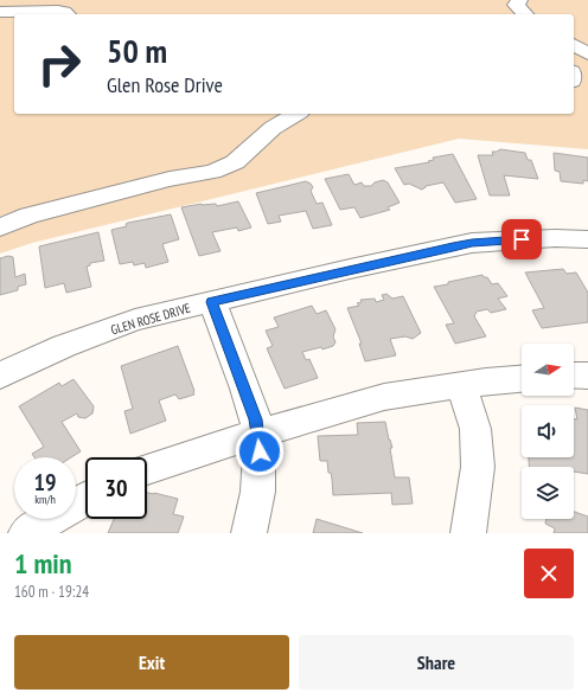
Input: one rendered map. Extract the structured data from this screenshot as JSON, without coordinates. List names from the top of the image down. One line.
{"streets":{"street":["GLEN ROSE DRIVE"]},"north":"right","page":{"turn":["50 m","Glen Rose Drive"],"speed":"19 km/h","limit":"30","heading":["1 min","160 m · 19:24"],"buttons":["Exit","Share"]}}
